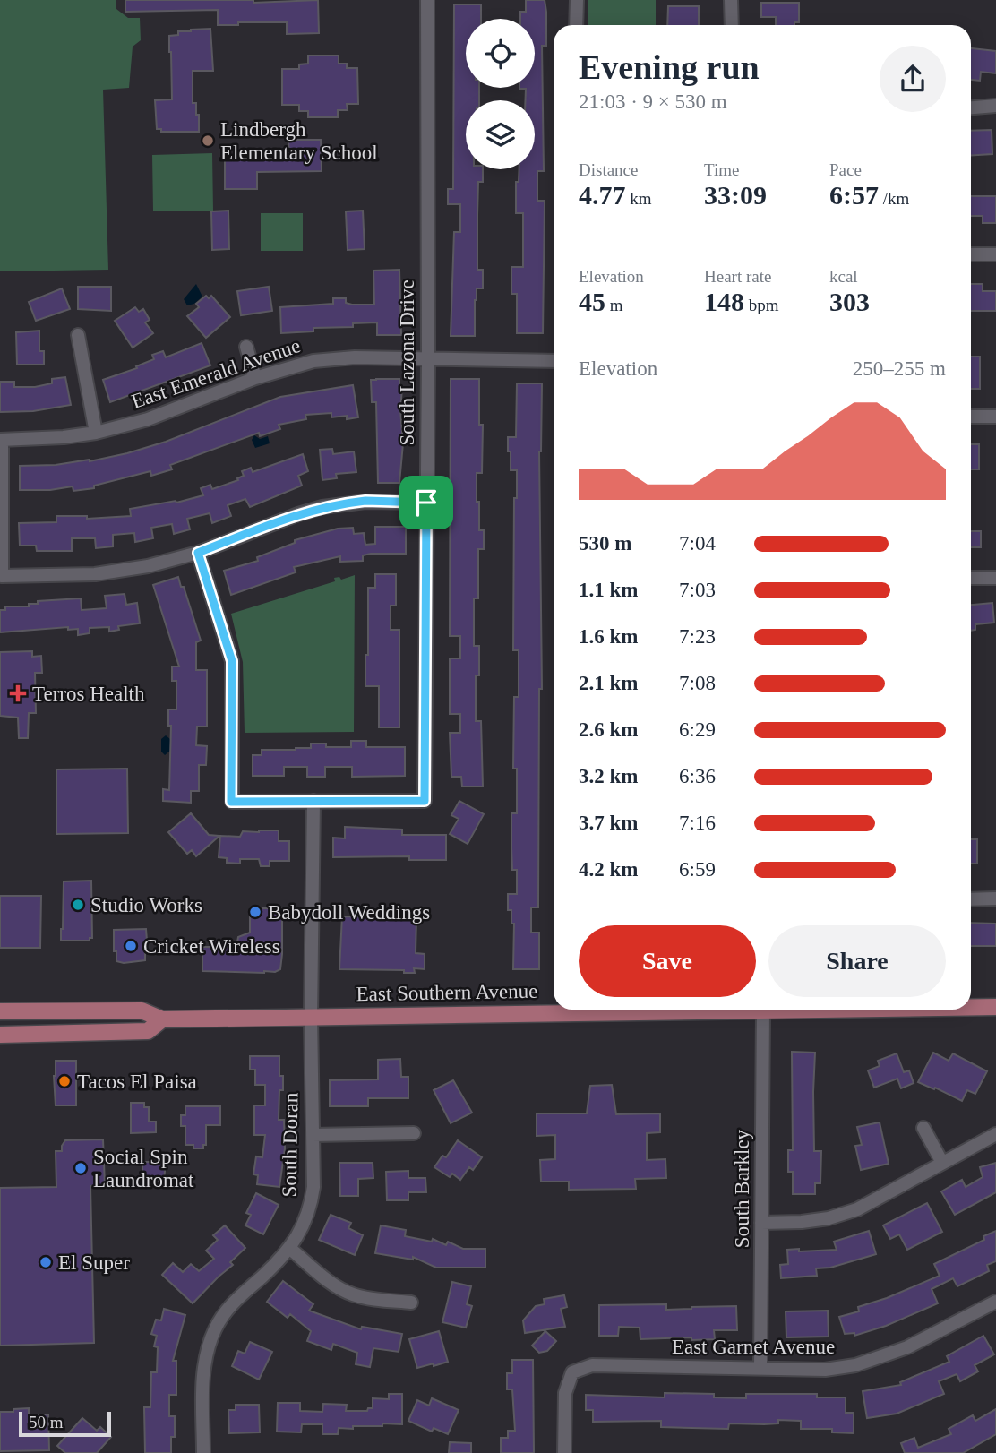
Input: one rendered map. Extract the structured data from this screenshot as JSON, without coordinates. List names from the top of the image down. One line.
{"streets":{"main road":["East Southern Avenue"],"street":["South Lazona Drive","East Emerald Avenue","South Doran","South Barkley","East Garnet Avenue"]},"crossings":[["South Lazona Drive","East Emerald Avenue"],["South Lazona Drive","South Doran"],["East Southern Avenue","South Doran"],["South Barkley","East Garnet Avenue"]],"places":{"other":["Lindbergh Elementary School","Studio Works","Babydoll Weddings","Cricket Wireless","Tacos El Paisa","Social Spin Laundromat","El Super"],"health":["Terros Health"]},"scale_bar":"50 m","page":{"heading":["Evening run","21:03 · 9 × 530 m"],"stats":[["Distance","4.77 km"],["Time","33:09"],["Pace","6:57 /km"],["Elevation","45 m"],["Heart rate","148 bpm"],["kcal","303"]],"chart":["Elevation","250–255 m"],"list":[{"name":"530 m","note":"7:04"},{"name":"1.1 km","note":"7:03"},{"name":"1.6 km","note":"7:23"},{"name":"2.1 km","note":"7:08"},{"name":"2.6 km","note":"6:29"},{"name":"3.2 km","note":"6:36"},{"name":"3.7 km","note":"7:16"},{"name":"4.2 km","note":"6:59"}],"buttons":["Save","Share"],"scale":"50 m"}}
